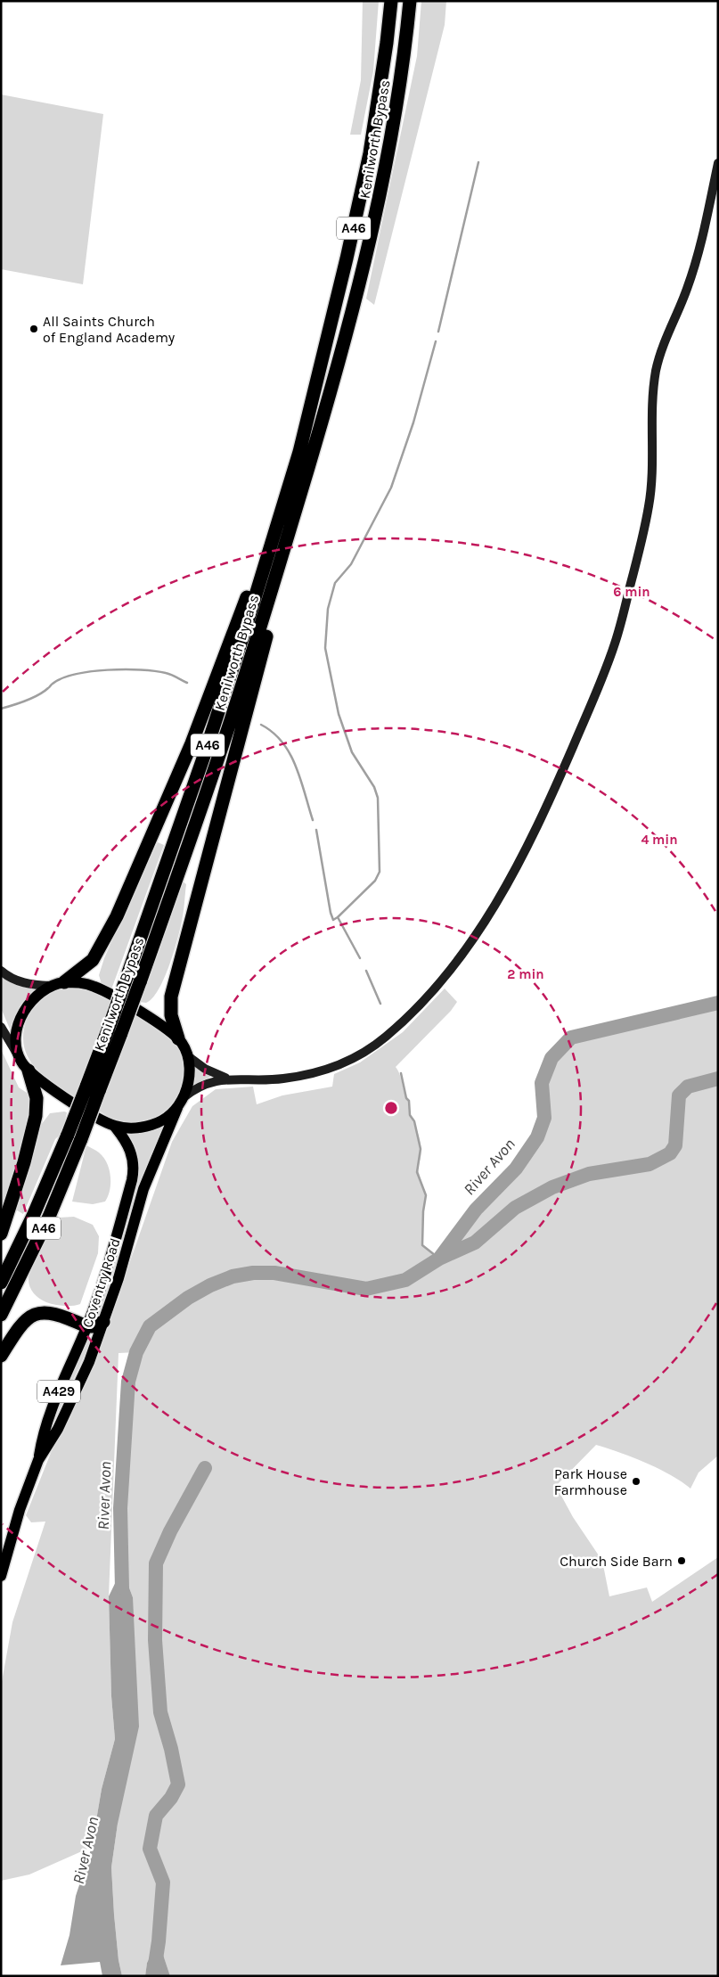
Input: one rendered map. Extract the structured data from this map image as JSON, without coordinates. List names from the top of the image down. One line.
{"streets":{"highway":["Kenilworth Bypass","A46"],"main road":["Coventry Road","A429"]},"water":["River Avon"],"places":["All Saints Church of England Academy","Park House Farmhouse","Church Side Barn"],"rings":["6 min","4 min","2 min"]}
